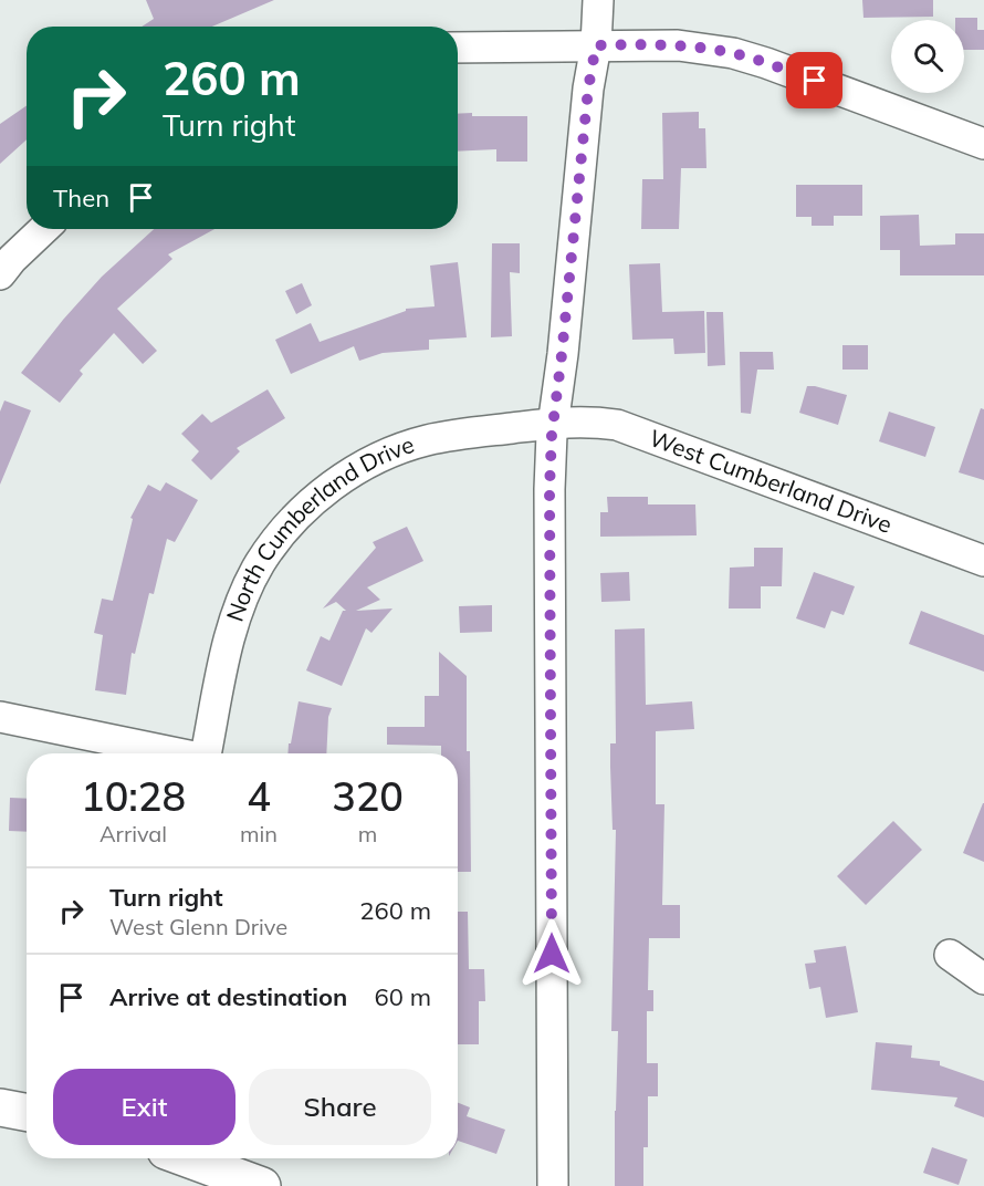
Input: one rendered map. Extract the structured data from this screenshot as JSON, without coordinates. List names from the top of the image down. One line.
{"streets":{"street":["West Cumberland Drive","North Cumberland Drive"]},"crossings":[["West Cumberland Drive","North Cumberland Drive"]],"page":{"turn":["260 m","Turn right"],"then":"Then","eta":["10:28","Arrival","4","min","320","m"],"list":[{"name":"Turn right","note":"West Glenn Drive","value":"260 m"},{"name":"Arrive at destination","value":"60 m"}],"buttons":["Exit","Share"]}}
